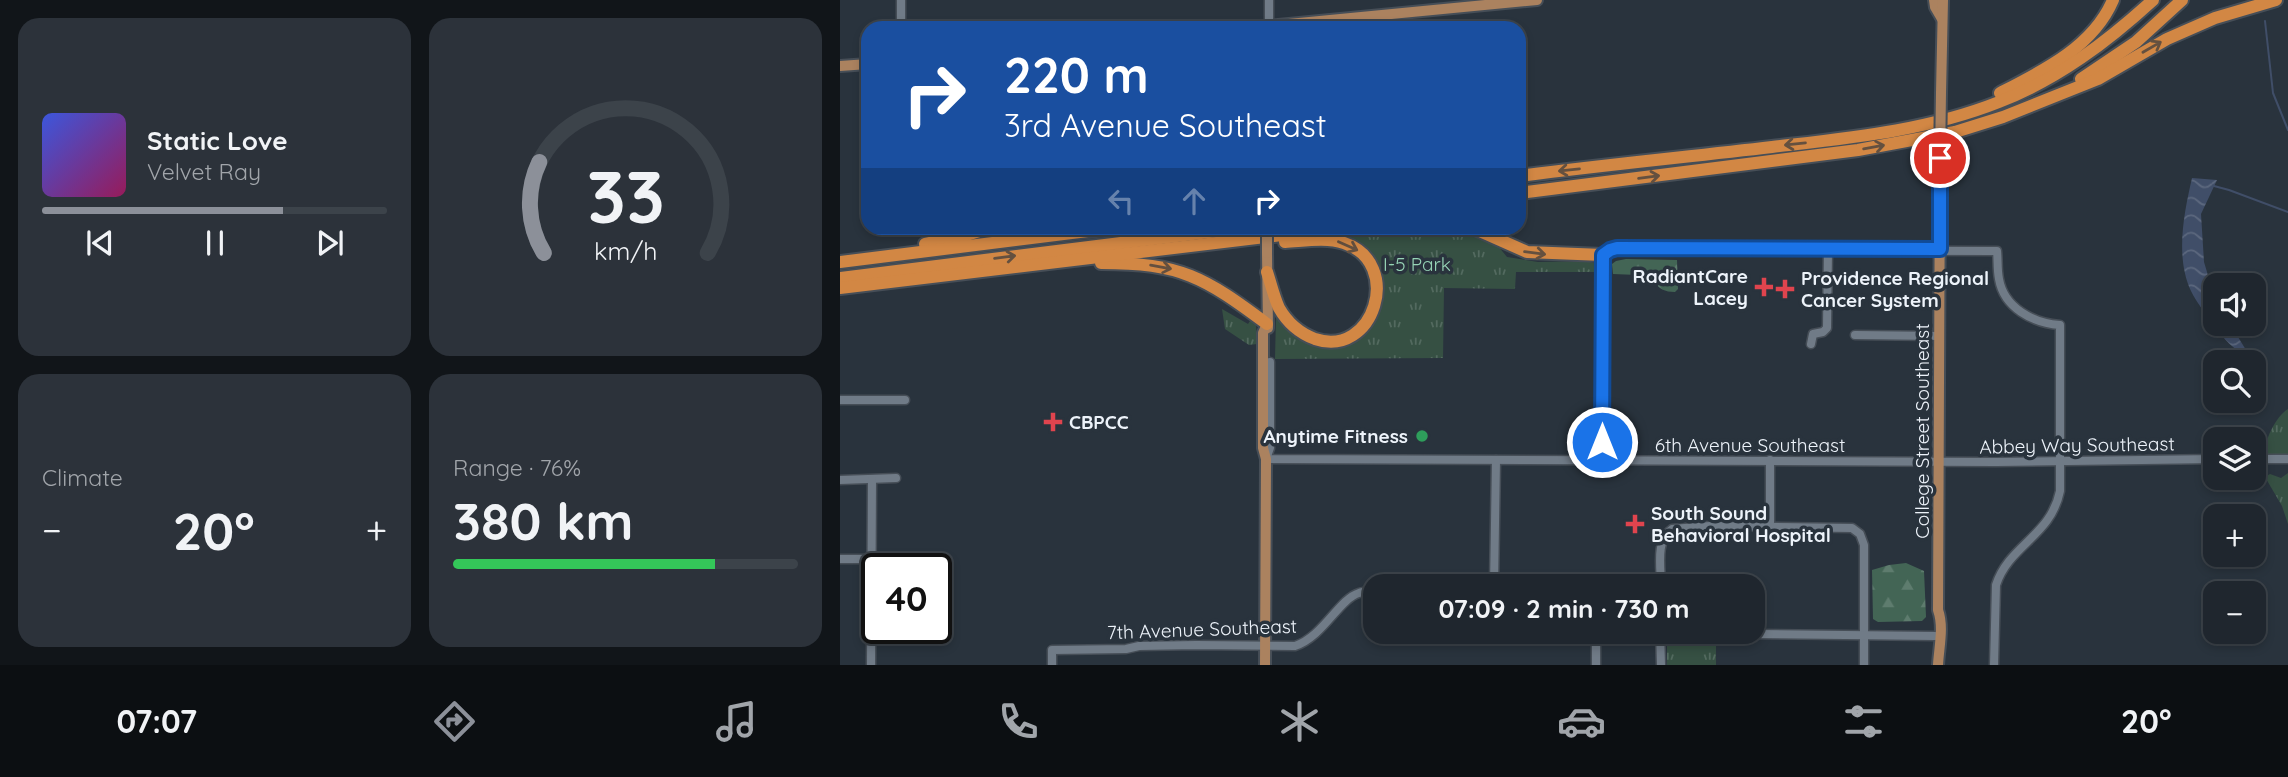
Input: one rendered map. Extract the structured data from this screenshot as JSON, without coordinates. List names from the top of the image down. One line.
{"streets":{"main road":["College Street Southeast"],"street":["6th Avenue Southeast","Abbey Way Southeast","7th Avenue Southeast"]},"crossings":[["College Street Southeast","6th Avenue Southeast"],["College Street Southeast","Abbey Way Southeast"],["6th Avenue Southeast","Abbey Way Southeast"]],"parks":["I-5 Park"],"places":{"health":["RadiantCare Lacey","Providence Regional Cancer System","CBPCC","South Sound Behavioral Hospital"],"other":["Anytime Fitness"]},"page":{"turn":["220 m","3rd Avenue Southeast"],"song":["Static Love","Velvet Ray"],"map_buttons":["+","−"],"tile":["Climate",["Range · 76%","380 km"]],"heat":["−","20°","+"],"limit":"40","trip":"07:09 · 2 min · 730 m","tabs":["07:07","20°"],"gauge":["33","km/h"]}}
